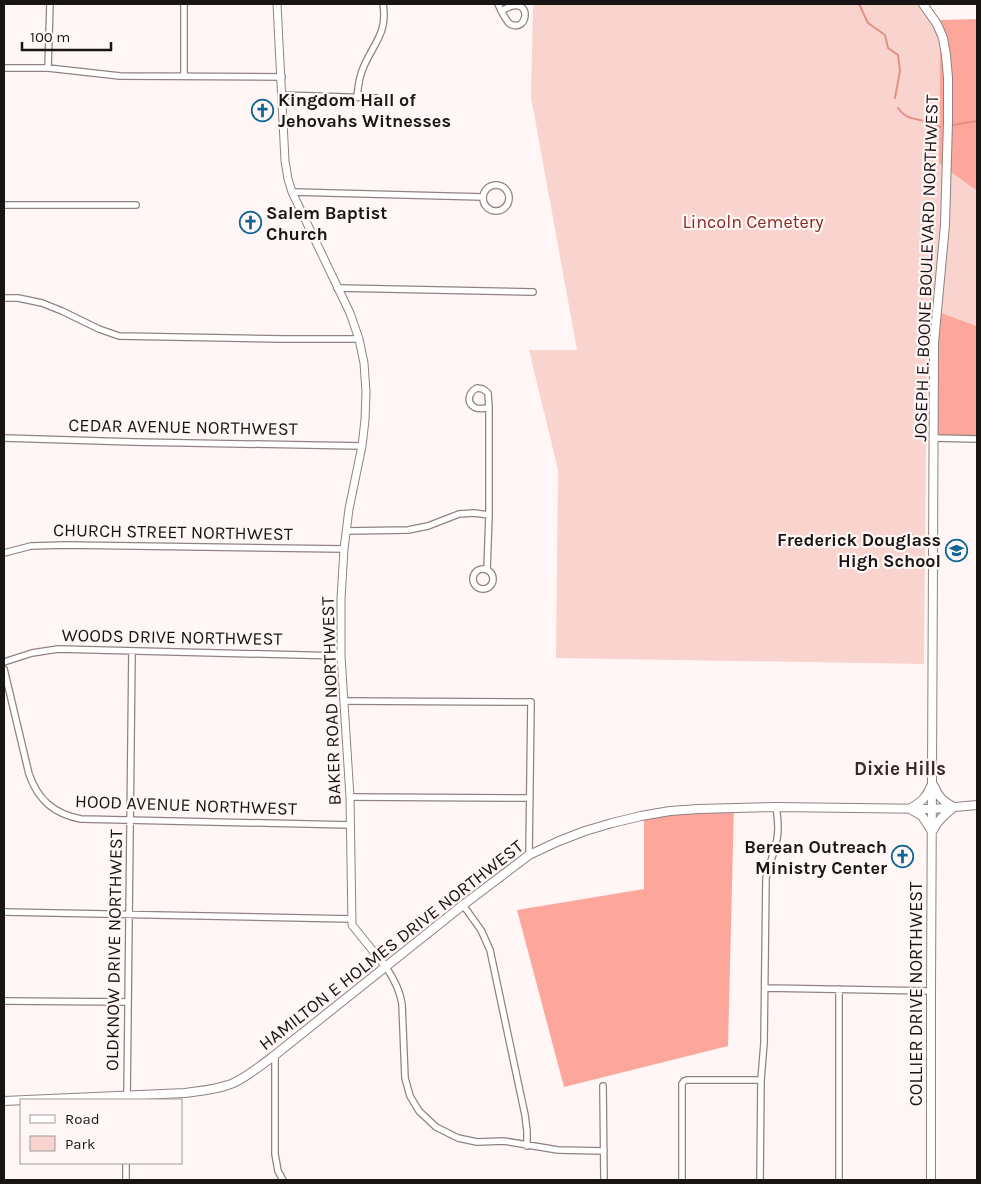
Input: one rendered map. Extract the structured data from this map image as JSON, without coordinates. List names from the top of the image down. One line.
{"streets":{"main road":["JOSEPH E. BOONE BOULEVARD NORTHWEST","HAMILTON E HOLMES DRIVE NORTHWEST","COLLIER DRIVE NORTHWEST"],"street":["CEDAR AVENUE NORTHWEST","CHURCH STREET NORTHWEST","WOODS DRIVE NORTHWEST","BAKER ROAD NORTHWEST","HOOD AVENUE NORTHWEST","OLDKNOW DRIVE NORTHWEST"]},"crossings":[["JOSEPH E. BOONE BOULEVARD NORTHWEST","HAMILTON E HOLMES DRIVE NORTHWEST"],["JOSEPH E. BOONE BOULEVARD NORTHWEST","COLLIER DRIVE NORTHWEST"],["CEDAR AVENUE NORTHWEST","BAKER ROAD NORTHWEST"],["CHURCH STREET NORTHWEST","BAKER ROAD NORTHWEST"],["WOODS DRIVE NORTHWEST","BAKER ROAD NORTHWEST"],["WOODS DRIVE NORTHWEST","OLDKNOW DRIVE NORTHWEST"],["BAKER ROAD NORTHWEST","HOOD AVENUE NORTHWEST"],["BAKER ROAD NORTHWEST","HAMILTON E HOLMES DRIVE NORTHWEST"],["HOOD AVENUE NORTHWEST","OLDKNOW DRIVE NORTHWEST"],["HAMILTON E HOLMES DRIVE NORTHWEST","OLDKNOW DRIVE NORTHWEST"],["HAMILTON E HOLMES DRIVE NORTHWEST","COLLIER DRIVE NORTHWEST"]],"districts":["Dixie Hills"],"parks":["Lincoln Cemetery"],"places":{"church":["Kingdom Hall of Jehovahs Witnesses","Salem Baptist Church","Berean Outreach Ministry Center"],"school or university":["Frederick Douglass High School"]},"legend":["Road","Park"],"scale_bar":"100 m"}
